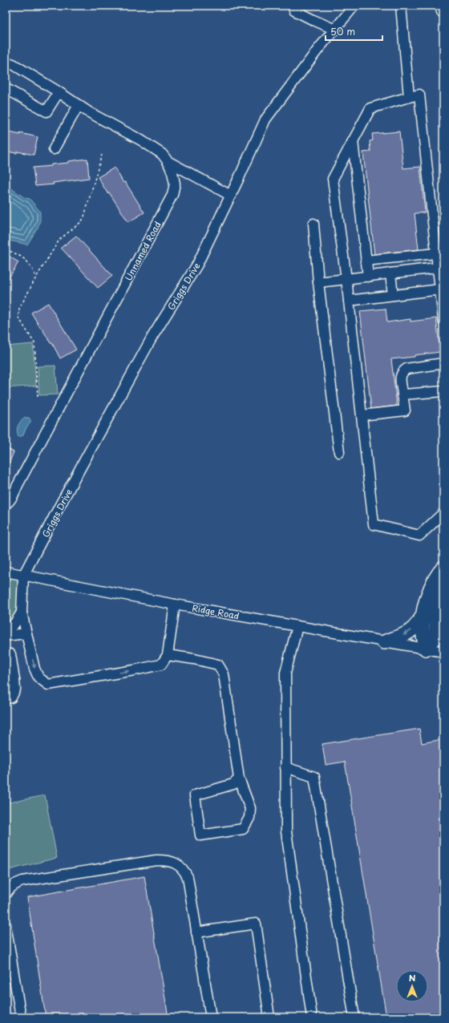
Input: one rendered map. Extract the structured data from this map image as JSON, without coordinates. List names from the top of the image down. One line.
{"streets":{"street":["Unnamed Road","Griggs Drive","Ridge Road"]},"crossings":[["Griggs Drive","Ridge Road"]],"scale_bar":"50 m","north":"top"}
